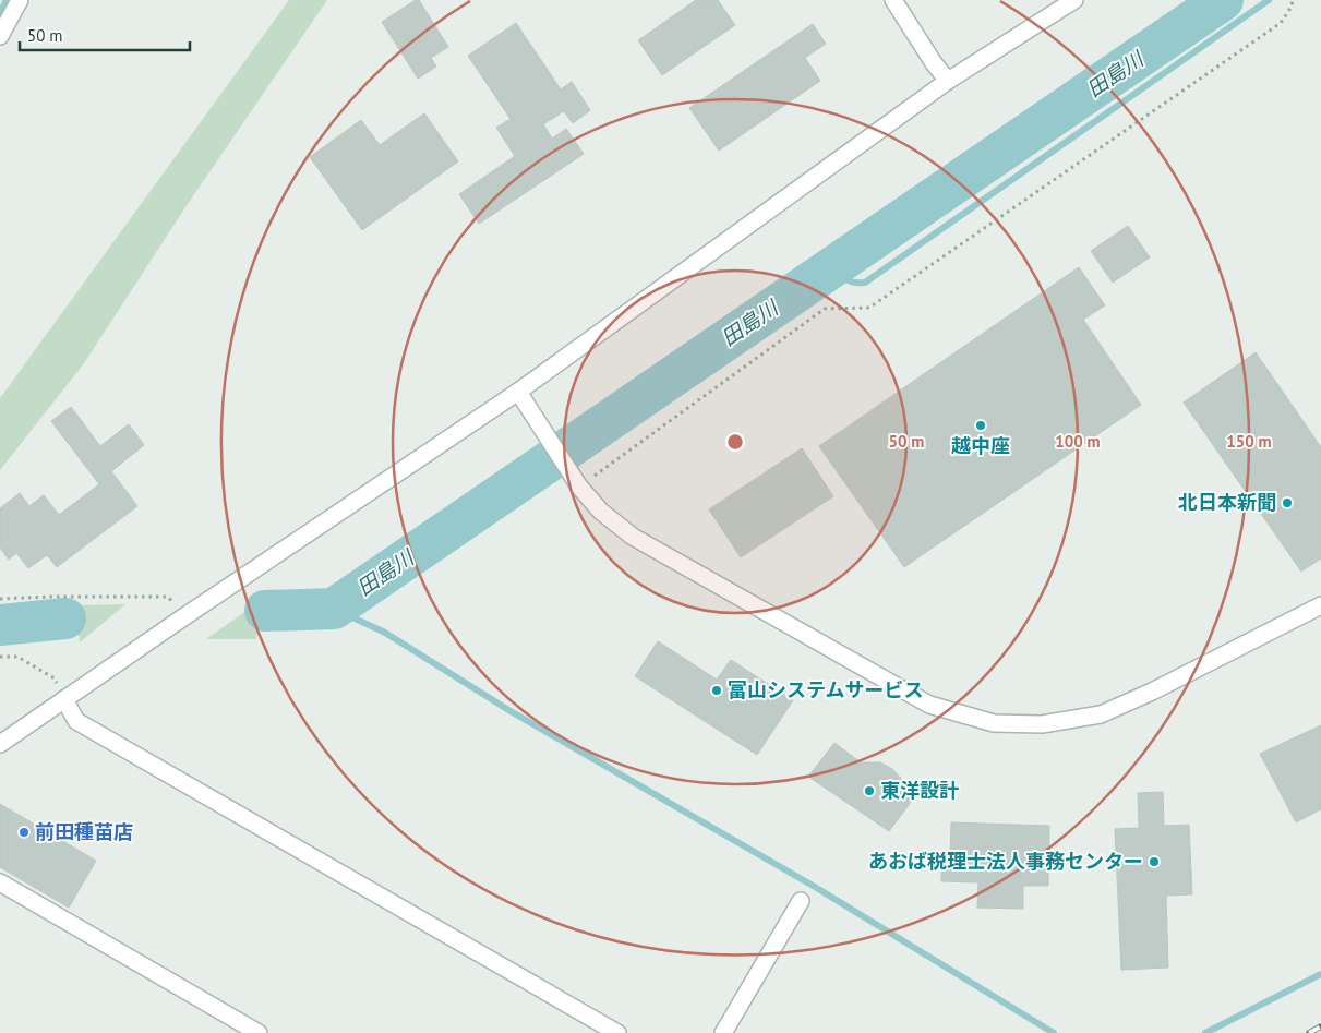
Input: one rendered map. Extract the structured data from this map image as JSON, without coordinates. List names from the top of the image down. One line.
{"water":["田島川"],"places":["越中座","北日本新聞","富山システムサービス","東洋設計","前田種苗店","あおば税理士法人事務センター"],"scale_bar":"50 m","rings":["50 m","100 m","150 m"]}
